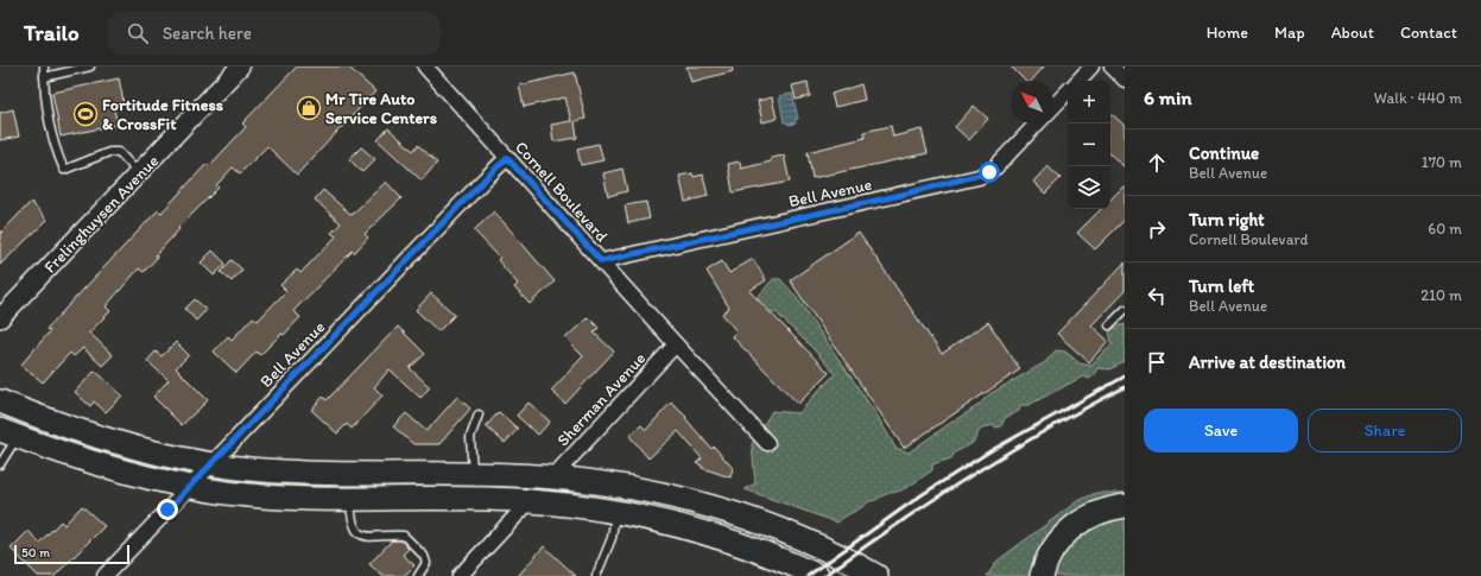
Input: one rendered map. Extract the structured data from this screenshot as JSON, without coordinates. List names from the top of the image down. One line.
{"streets":{"street":["Cornell Boulevard","Bell Avenue","Frelinghuysen Avenue","Sherman Avenue"]},"crossings":[["Cornell Boulevard","Bell Avenue"],["Cornell Boulevard","Sherman Avenue"]],"places":{"shop":["Mr Tire Auto Service Centers"],"sports":["Fortitude Fitness & CrossFit"]},"scale_bar":"50 m","north":"top left","page":{"header":"Trailo","search":"Search here","nav":["Home","Map","About","Contact"],"heading":["6 min","Walk · 440 m"],"map_buttons":["+","−"],"list":[["Continue","Bell Avenue","170 m"],["Turn right","Cornell Boulevard","60 m"],["Turn left","Bell Avenue","210 m"],"Arrive at destination"],"buttons":["Save","Share"],"scale":"50 m"}}
